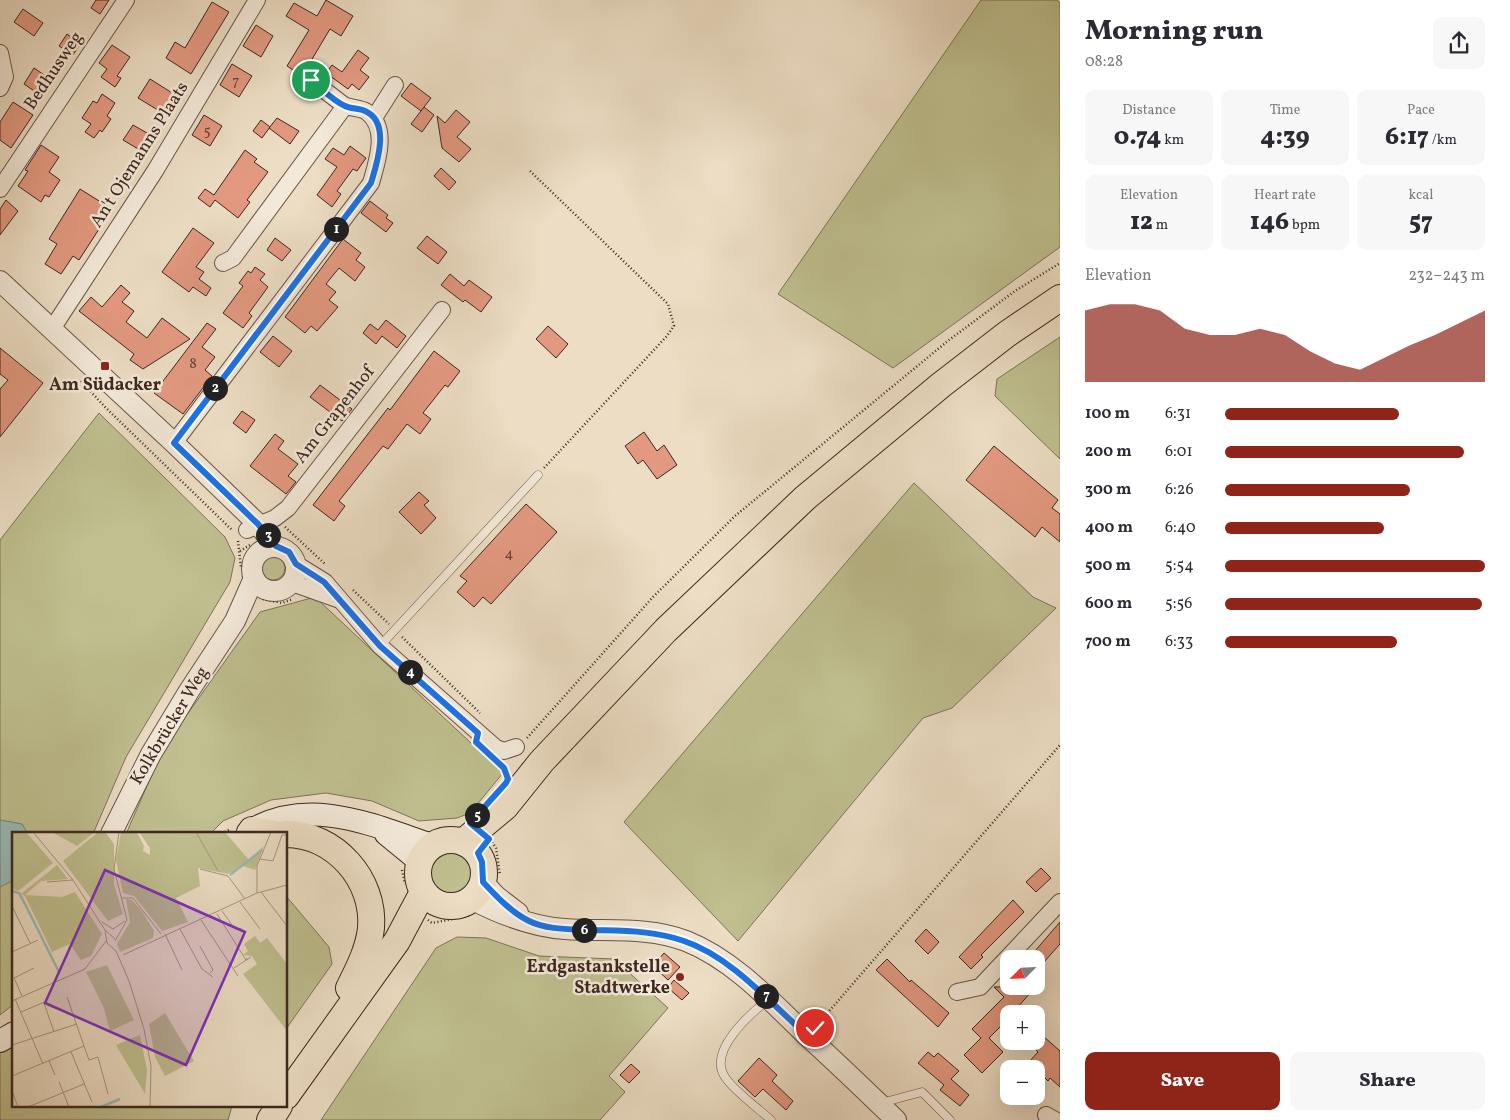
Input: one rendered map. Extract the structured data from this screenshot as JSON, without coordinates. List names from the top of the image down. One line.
{"streets":{"street":["Bedhusweg","An't Ojemanns Plaats","Am Grapenhof","Kolkbrücker Weg"]},"places":{"transit":["Am Südacker"],"other":["Erdgastankstelle Stadtwerke"]},"house_numbers":["7","5","8","4"],"north":"bottom left","page":{"heading":["Morning run","08:28"],"stats":[["Distance","0.74 km"],["Time","4:39"],["Pace","6:17 /km"],["Elevation","12 m"],["Heart rate","146 bpm"],["kcal","57"]],"pins":["1","2","3","4","5","6","7"],"chart":["Elevation","232–243 m"],"list":[{"name":"100 m","note":"6:31"},{"name":"200 m","note":"6:01"},{"name":"300 m","note":"6:26"},{"name":"400 m","note":"6:40"},{"name":"500 m","note":"5:54"},{"name":"600 m","note":"5:56"},{"name":"700 m","note":"6:33"}],"map_buttons":["+","−"],"buttons":["Save","Share"]}}
